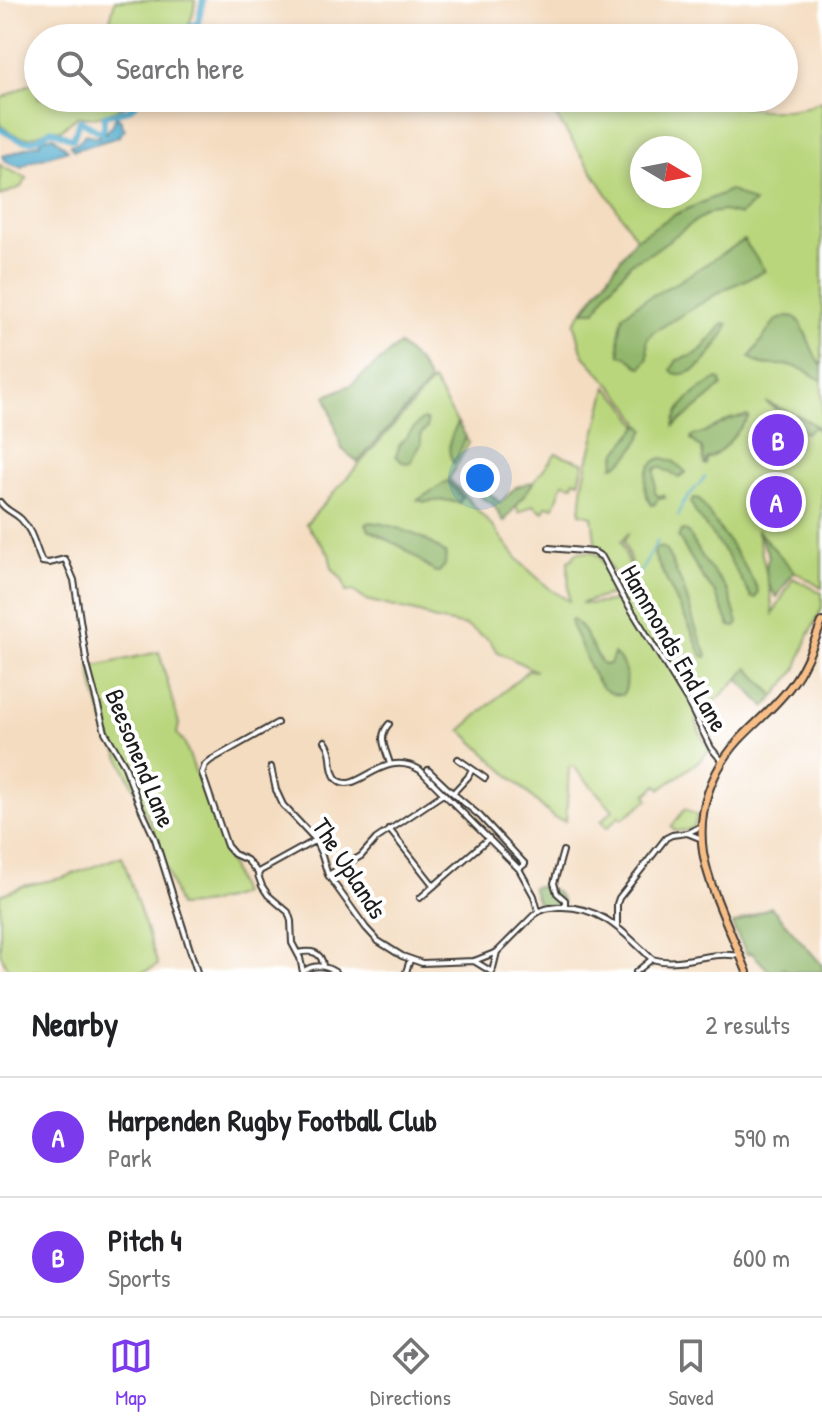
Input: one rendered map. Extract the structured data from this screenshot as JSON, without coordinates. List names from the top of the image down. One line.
{"streets":{"street":["Hammonds End Lane","Beesonend Lane","The Uplands"]},"north":"right","page":{"search":"Search here","pins":["B","A"],"heading":["Nearby","2 results"],"list":[{"mark":"A","name":"Harpenden Rugby Football Club","note":"Park","value":"590 m"},{"mark":"B","name":"Pitch 4","note":"Sports","value":"600 m"}],"nav":["Map","Directions","Saved"]}}
